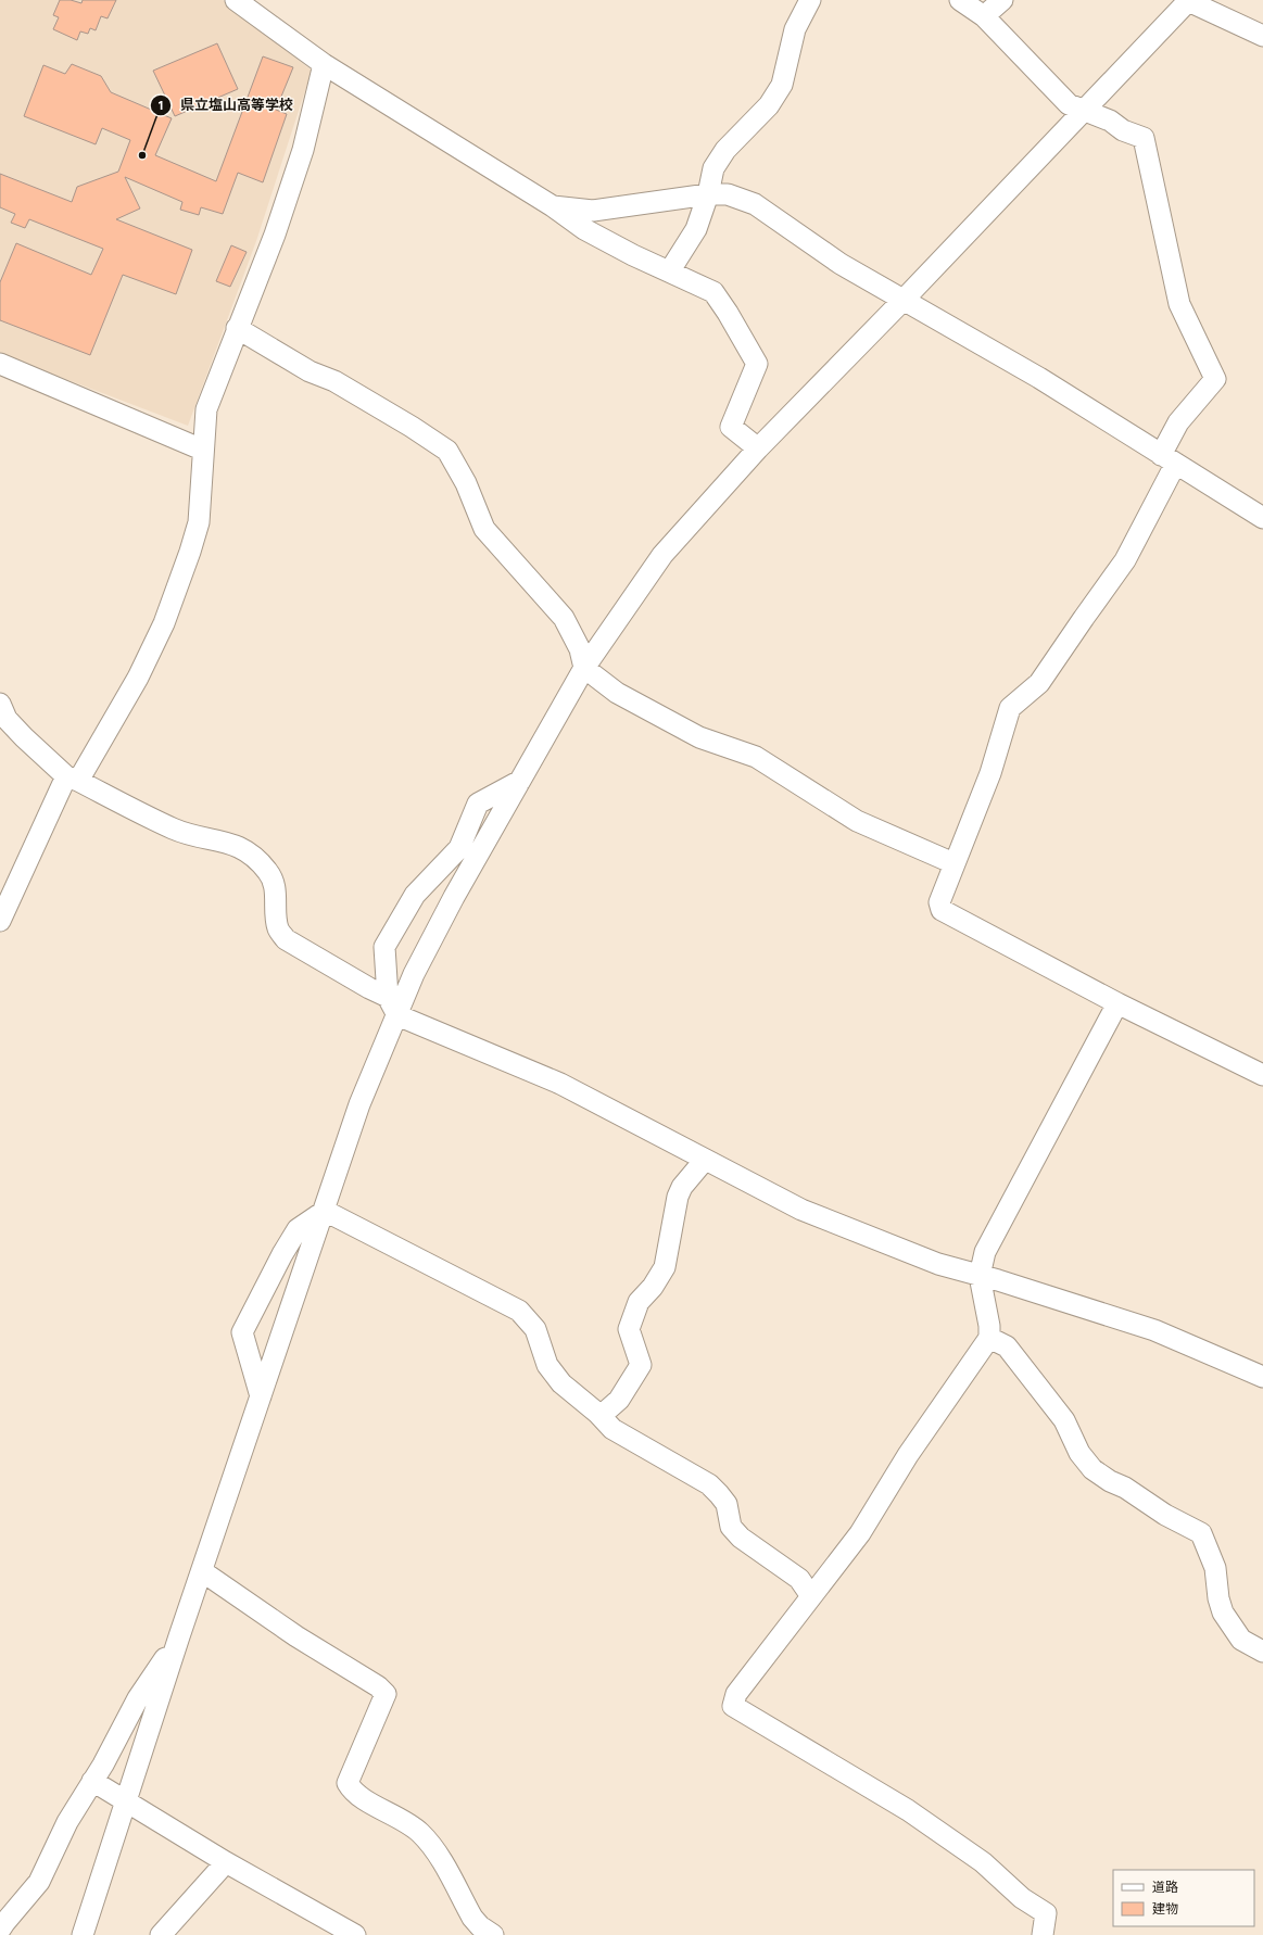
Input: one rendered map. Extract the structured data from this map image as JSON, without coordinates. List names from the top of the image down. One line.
{"places":["県立塩山高等学校"],"legend":["道路","建物"]}
